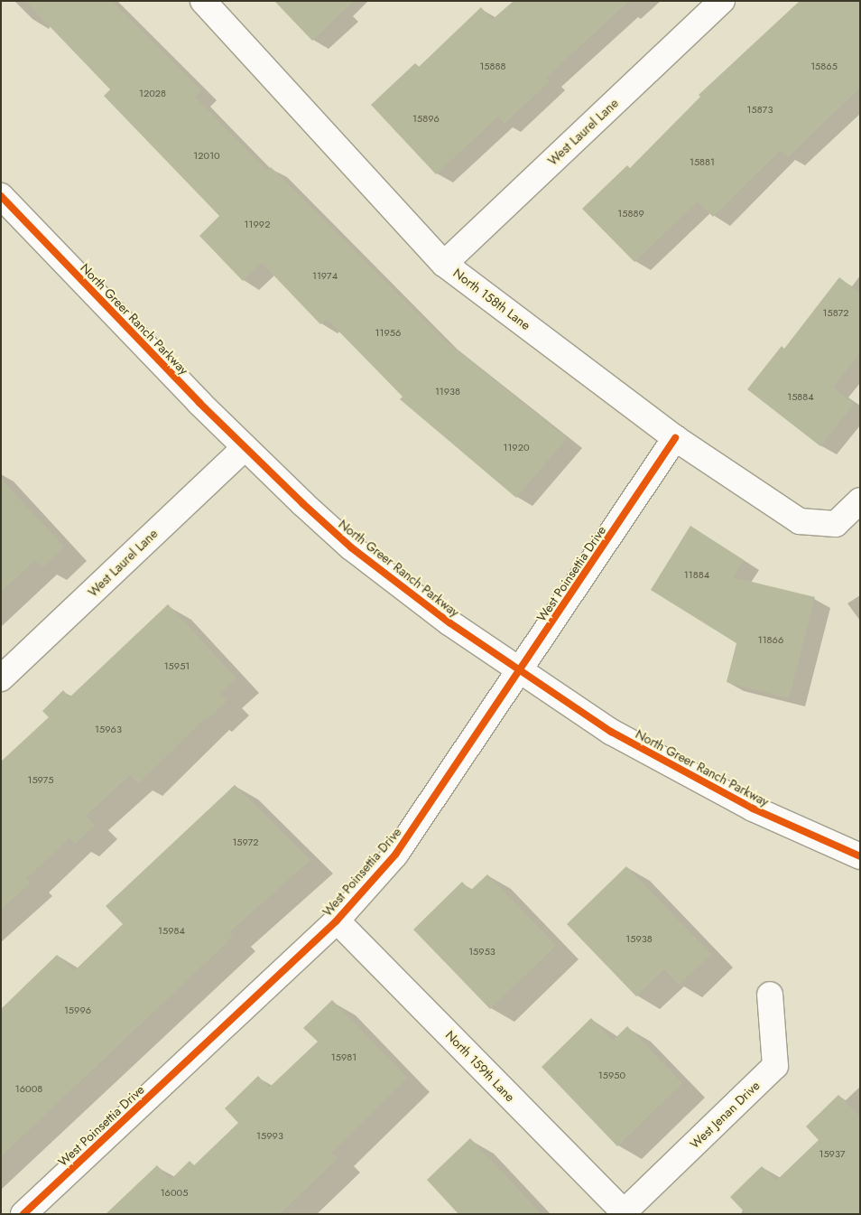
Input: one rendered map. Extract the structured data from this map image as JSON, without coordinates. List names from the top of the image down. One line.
{"streets":{"street":["West Laurel Lane","North 158th Lane","North Greer Ranch Parkway","West Poinsettia Drive","North 159th Lane","West Jenan Drive"]},"crossings":[["West Laurel Lane","North 158th Lane"],["West Laurel Lane","North Greer Ranch Parkway"],["North 158th Lane","West Poinsettia Drive"],["North Greer Ranch Parkway","West Poinsettia Drive"],["West Poinsettia Drive","North 159th Lane"],["North 159th Lane","West Jenan Drive"]],"house_numbers":["15888","15865","12028","15873","15896","12010","15881","15889","11992","11974","15872","11956","11938","15884","11920","11884","11866","15951","15963","15975","15972","15984","15938","15953","15996","15981","15950","16008","15993","15937","16005"]}
